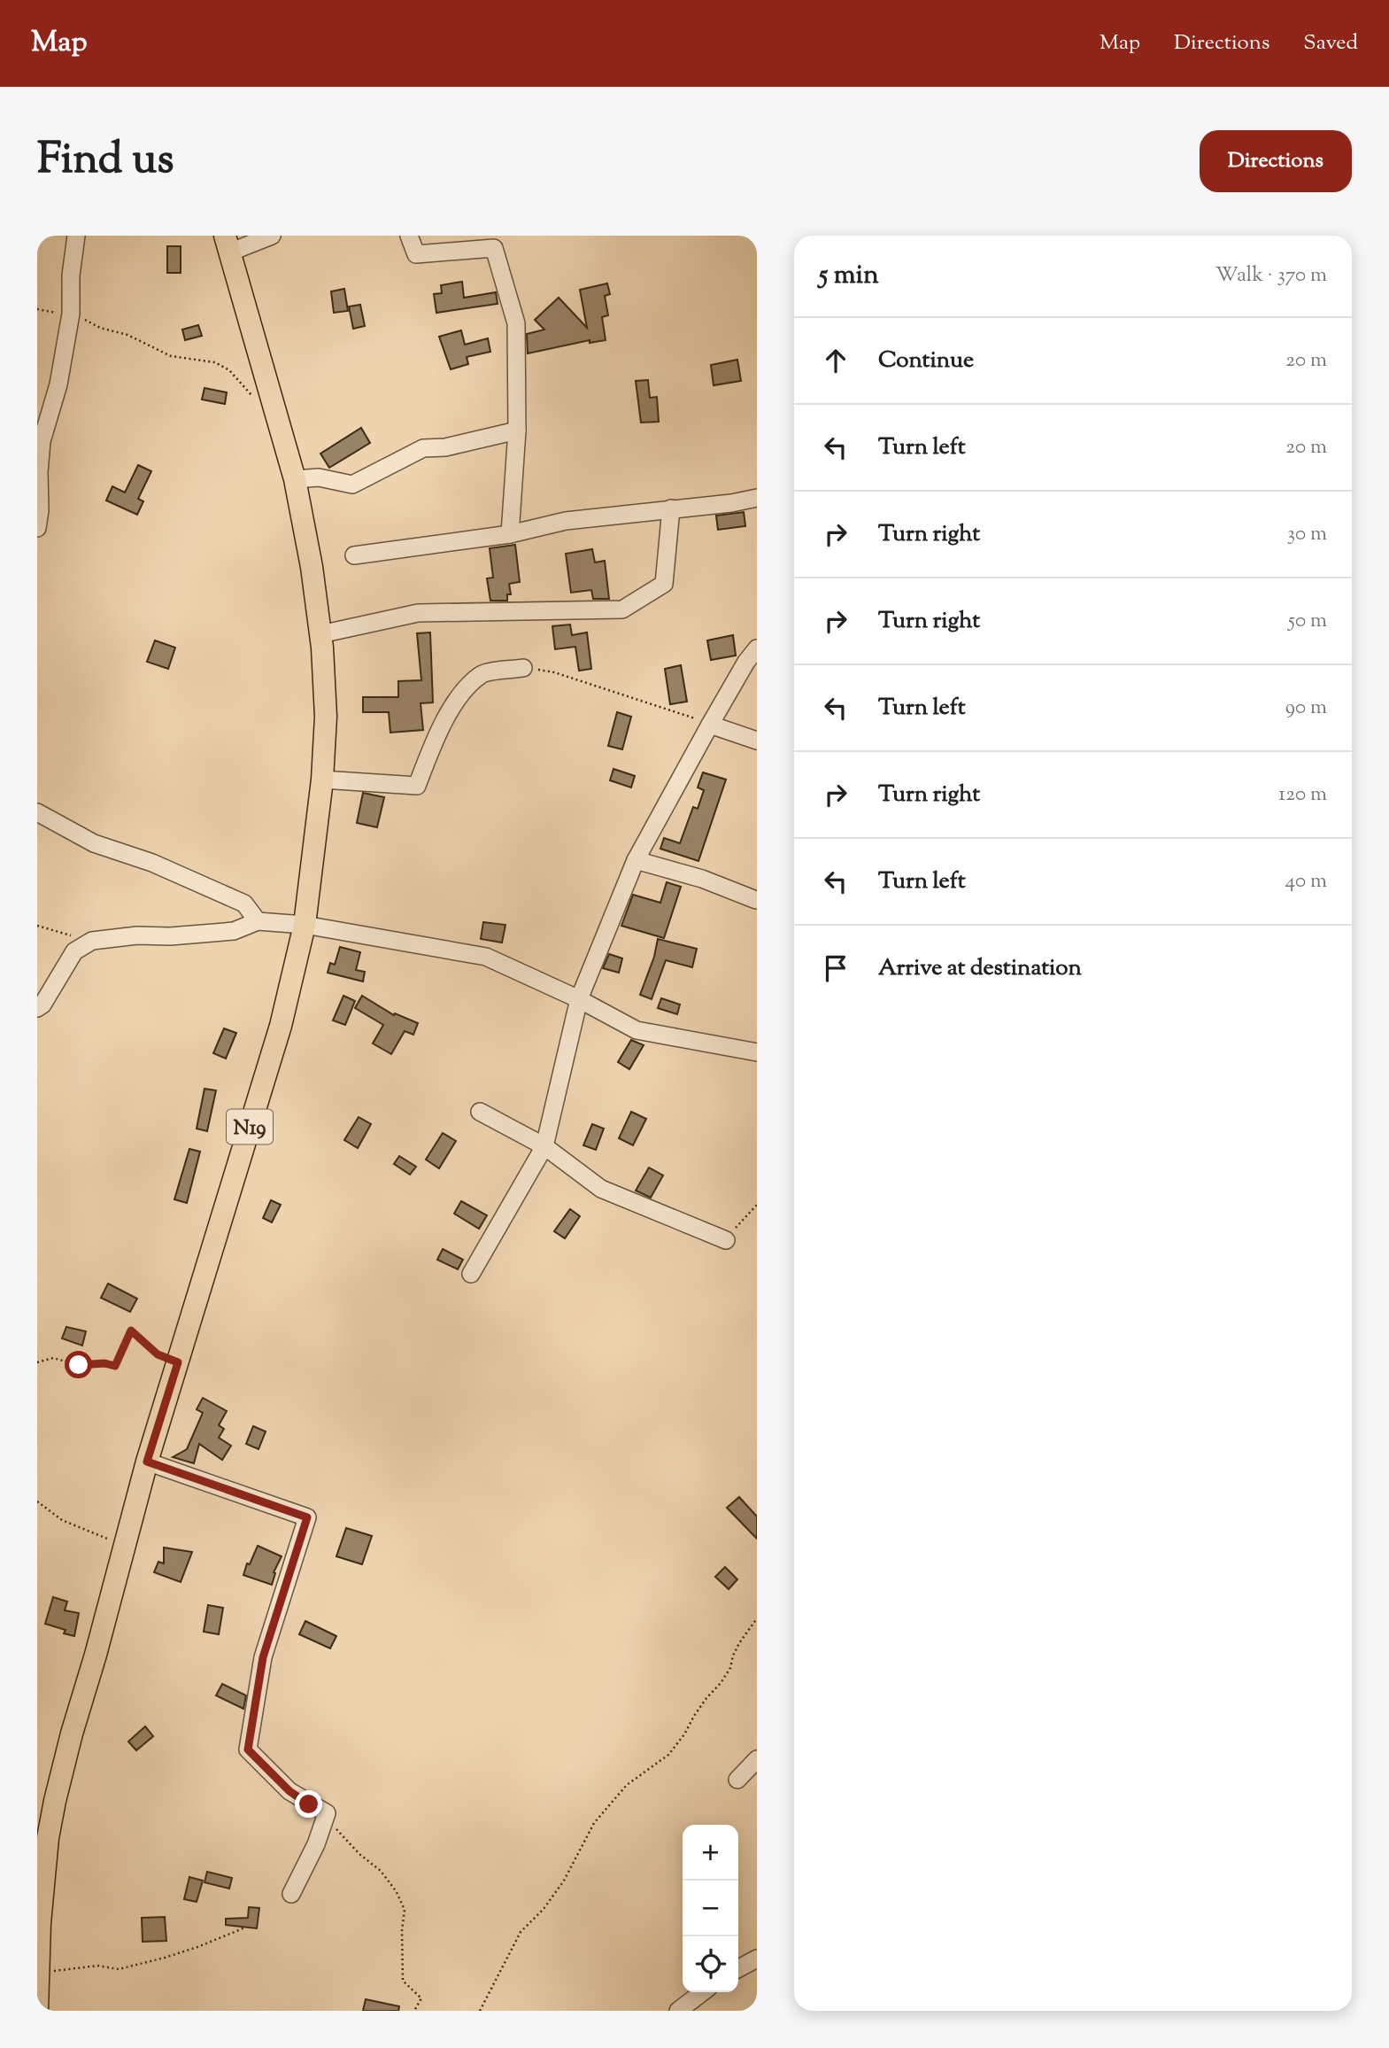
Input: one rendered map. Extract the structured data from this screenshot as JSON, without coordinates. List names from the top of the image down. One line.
{"streets":{"main road":["N19"]},"page":{"header":"Map","nav":["Map","Directions","Saved"],"title":"Find us","buttons":"Directions","heading":["5 min","Walk · 370 m"],"list":[["Continue","20 m"],["Turn left","20 m"],["Turn right","30 m"],["Turn right","50 m"],["Turn left","90 m"],["Turn right","120 m"],["Turn left","40 m"],"Arrive at destination"],"map_buttons":["+","−"]}}
